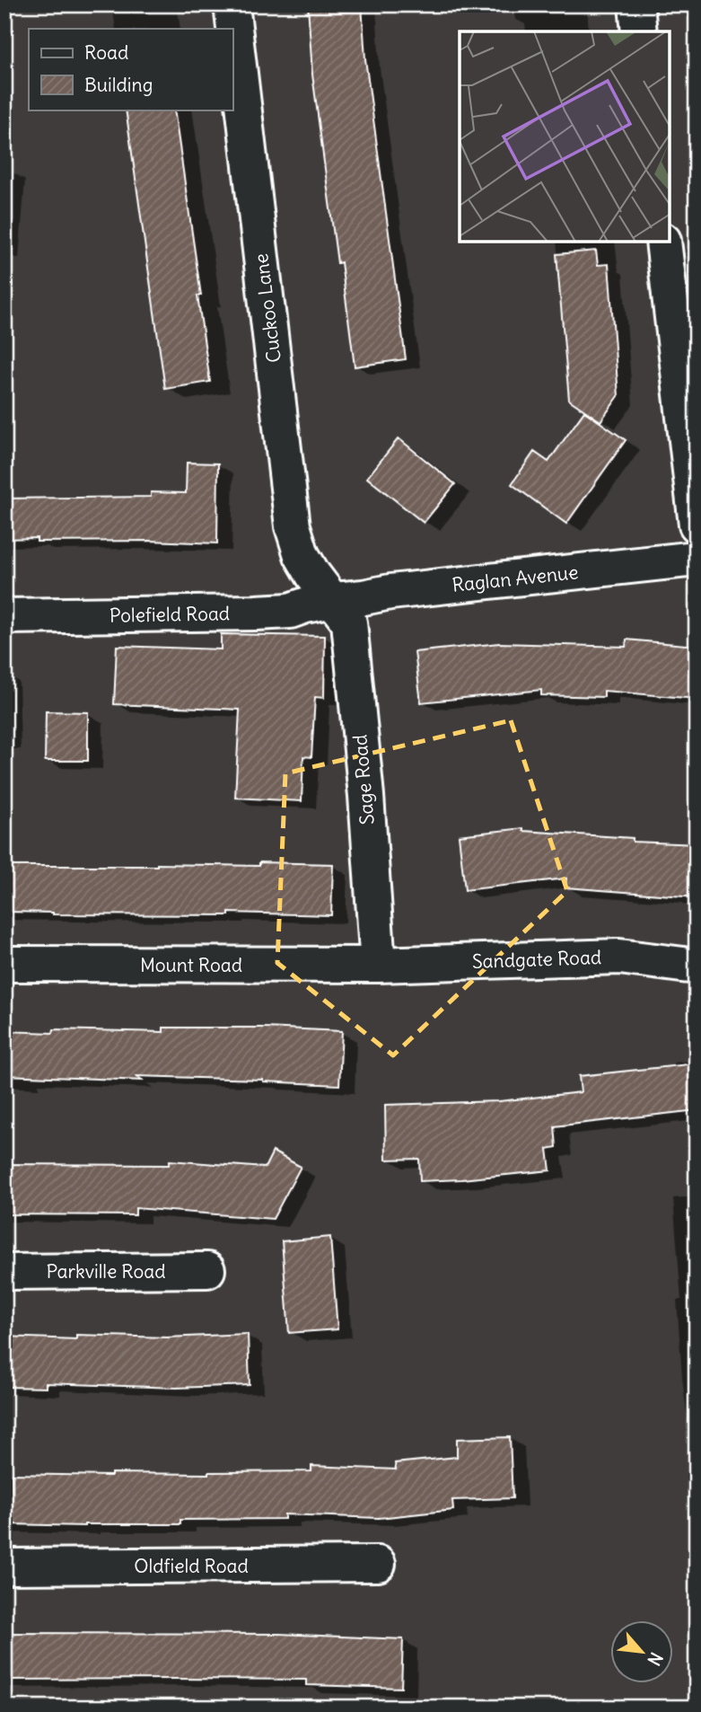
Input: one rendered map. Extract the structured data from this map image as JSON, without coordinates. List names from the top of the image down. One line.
{"streets":{"street":["Cuckoo Lane","Raglan Avenue","Polefield Road","Sage Road","Sandgate Road","Mount Road","Parkville Road","Oldfield Road"]},"crossings":[["Cuckoo Lane","Raglan Avenue"],["Cuckoo Lane","Polefield Road"],["Cuckoo Lane","Sage Road"],["Raglan Avenue","Polefield Road"],["Raglan Avenue","Sage Road"],["Polefield Road","Sage Road"],["Sage Road","Sandgate Road"],["Sage Road","Mount Road"],["Sandgate Road","Mount Road"]],"legend":["Road","Building"],"north":"bottom right"}
